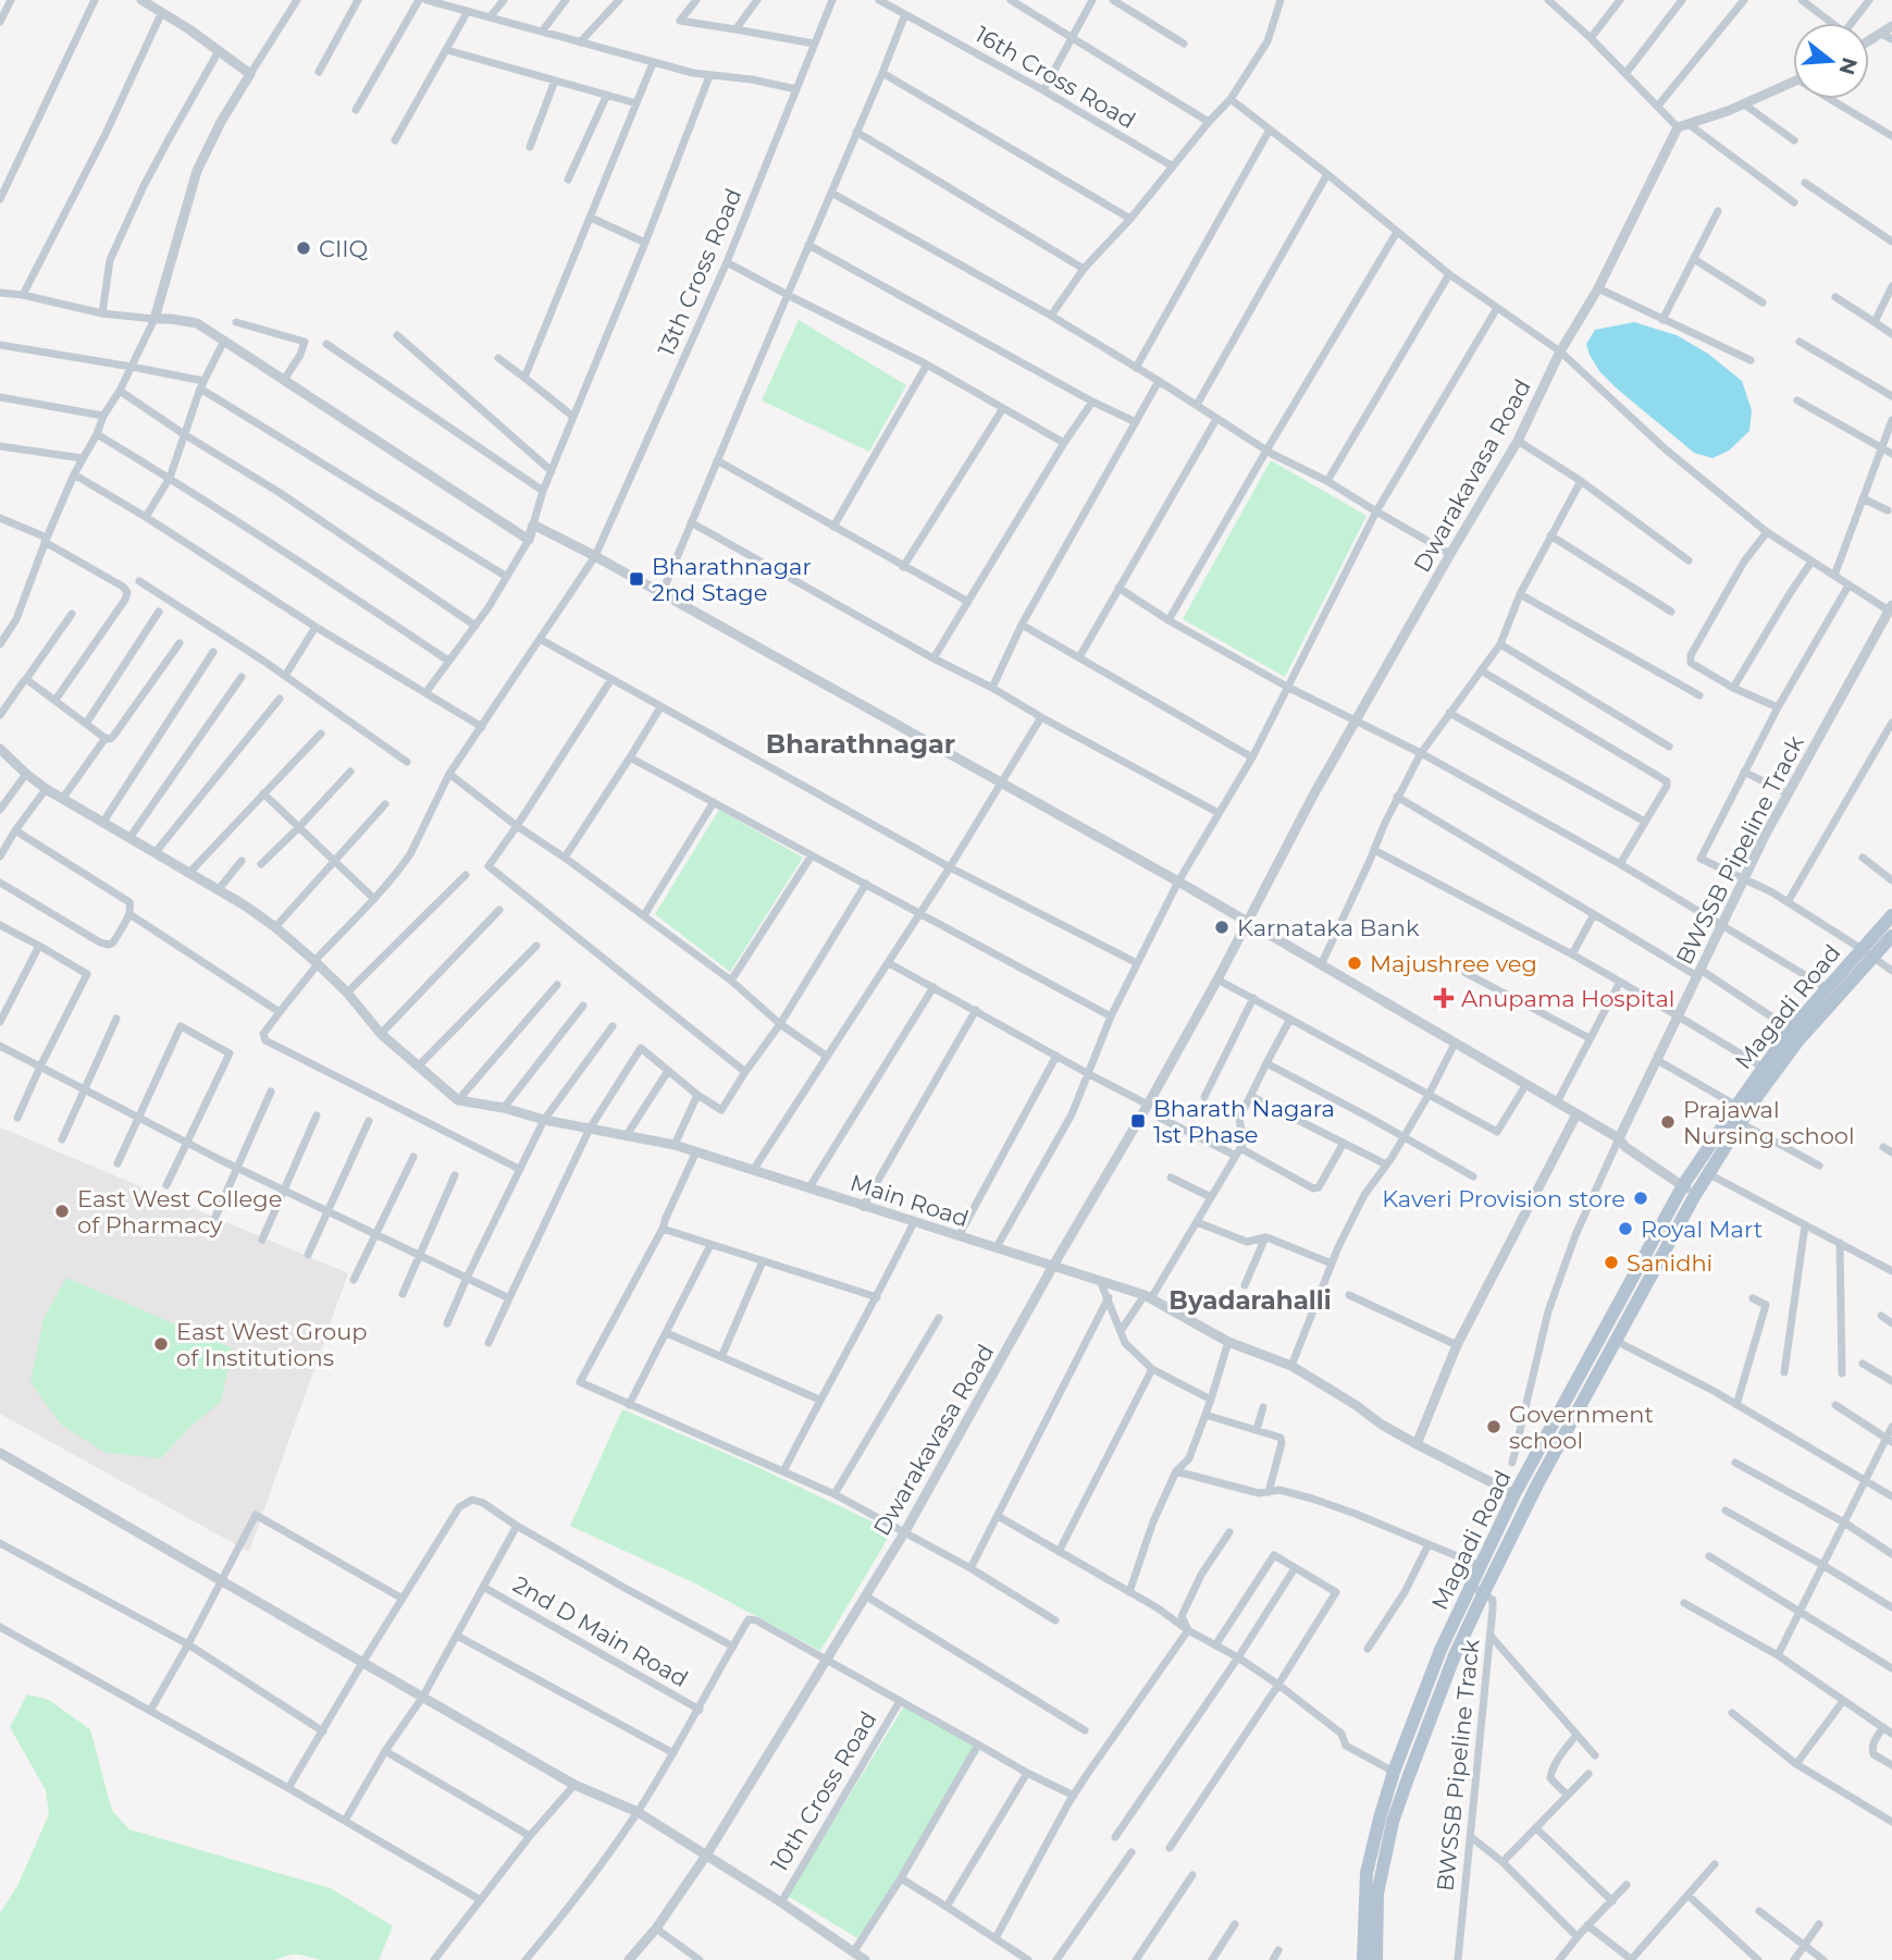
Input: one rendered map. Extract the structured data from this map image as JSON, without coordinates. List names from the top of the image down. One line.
{"streets":{"main road":["Magadi Road"],"street":["16th Cross Road","13th Cross Road","Dwarakavasa Road","BWSSB Pipeline Track","Main Road","2nd D Main Road","10th Cross Road"]},"crossings":[["Dwarakavasa Road","Main Road"],["BWSSB Pipeline Track","Magadi Road"],["Magadi Road","Main Road"]],"districts":["Bharathnagar","Byadarahalli"],"places":{"other":["CIIQ","Karnataka Bank","Majushree veg","Prajawal Nursing school","Kaveri Provision store","East West College of Pharmacy","Royal Mart","Sanidhi","East West Group of Institutions","Government school"],"transit":["Bharathnagar 2nd Stage","Bharath Nagara 1st Phase"],"health":["Anupama Hospital"]},"north":"right"}
